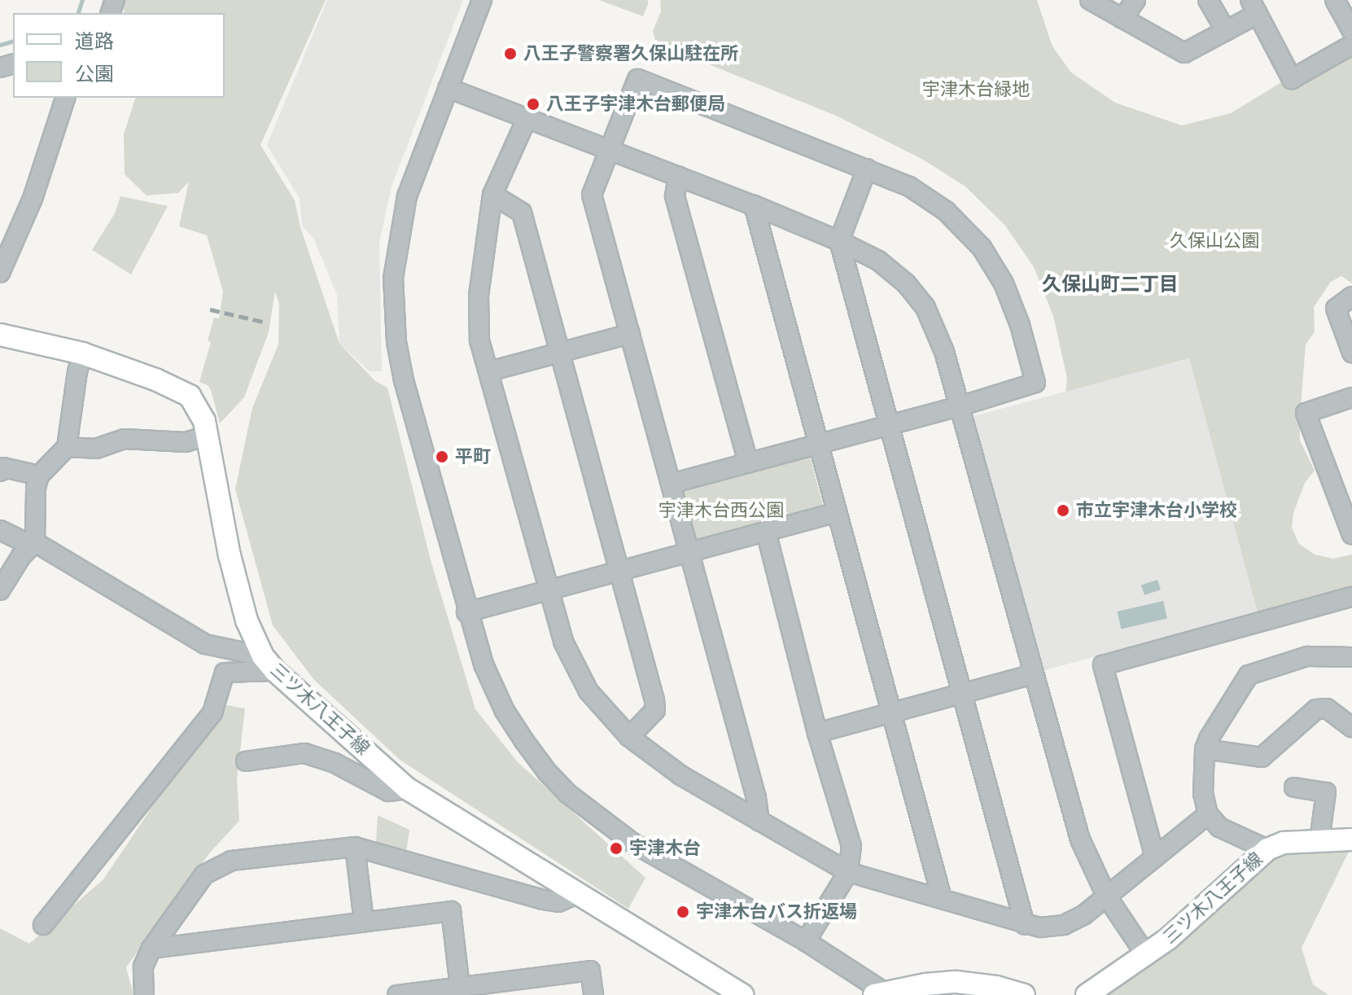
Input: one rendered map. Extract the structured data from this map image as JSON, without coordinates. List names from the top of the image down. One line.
{"streets":{"main road":["三ツ木八王子線"]},"districts":["久保山町二丁目"],"parks":["宇津木台緑地","久保山公園","宇津木台西公園"],"places":["八王子警察署久保山駐在所","八王子宇津木台郵便局","平町","市立宇津木台小学校","宇津木台","宇津木台バス折返場"],"legend":["道路","公園"]}
